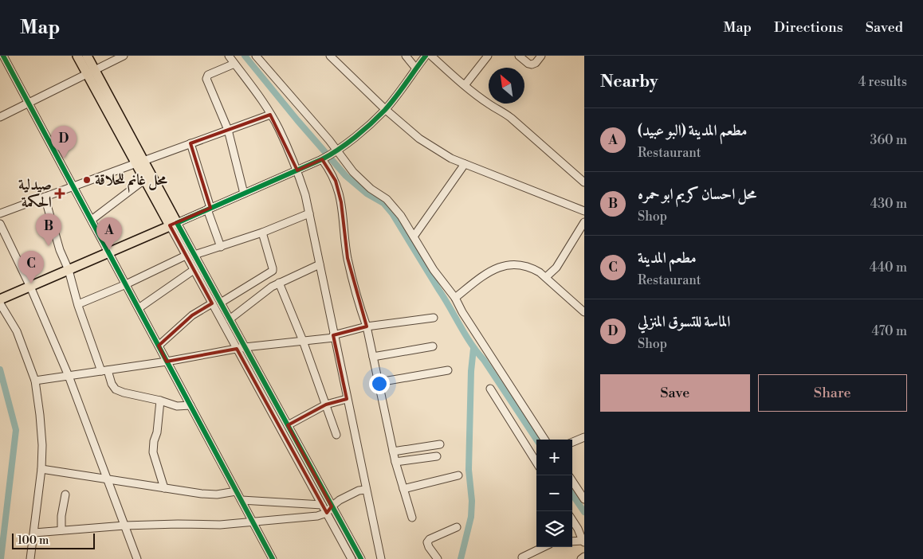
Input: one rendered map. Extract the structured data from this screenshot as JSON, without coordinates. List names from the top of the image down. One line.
{"places":{"other":["محل غانم للحلاقة"],"health":["صيدلية الحكمة"]},"scale_bar":"100 m","north":"top left","page":{"header":"Map","nav":["Map","Directions","Saved"],"heading":["Nearby","4 results"],"list":[{"mark":"A","name":"مطعم المدينة (البو عبيد)","note":"Restaurant","value":"360 m"},{"mark":"B","name":"محل احسان كريم ابو حمره","note":"Shop","value":"430 m"},{"mark":"C","name":"مطعم المدينة","note":"Restaurant","value":"440 m"},{"mark":"D","name":"الماسة للتسوق المنزلي","note":"Shop","value":"470 m"}],"pins":["D","B","A","C"],"buttons":["Save","Share"],"map_buttons":["+","−"],"scale":"100 m"}}
